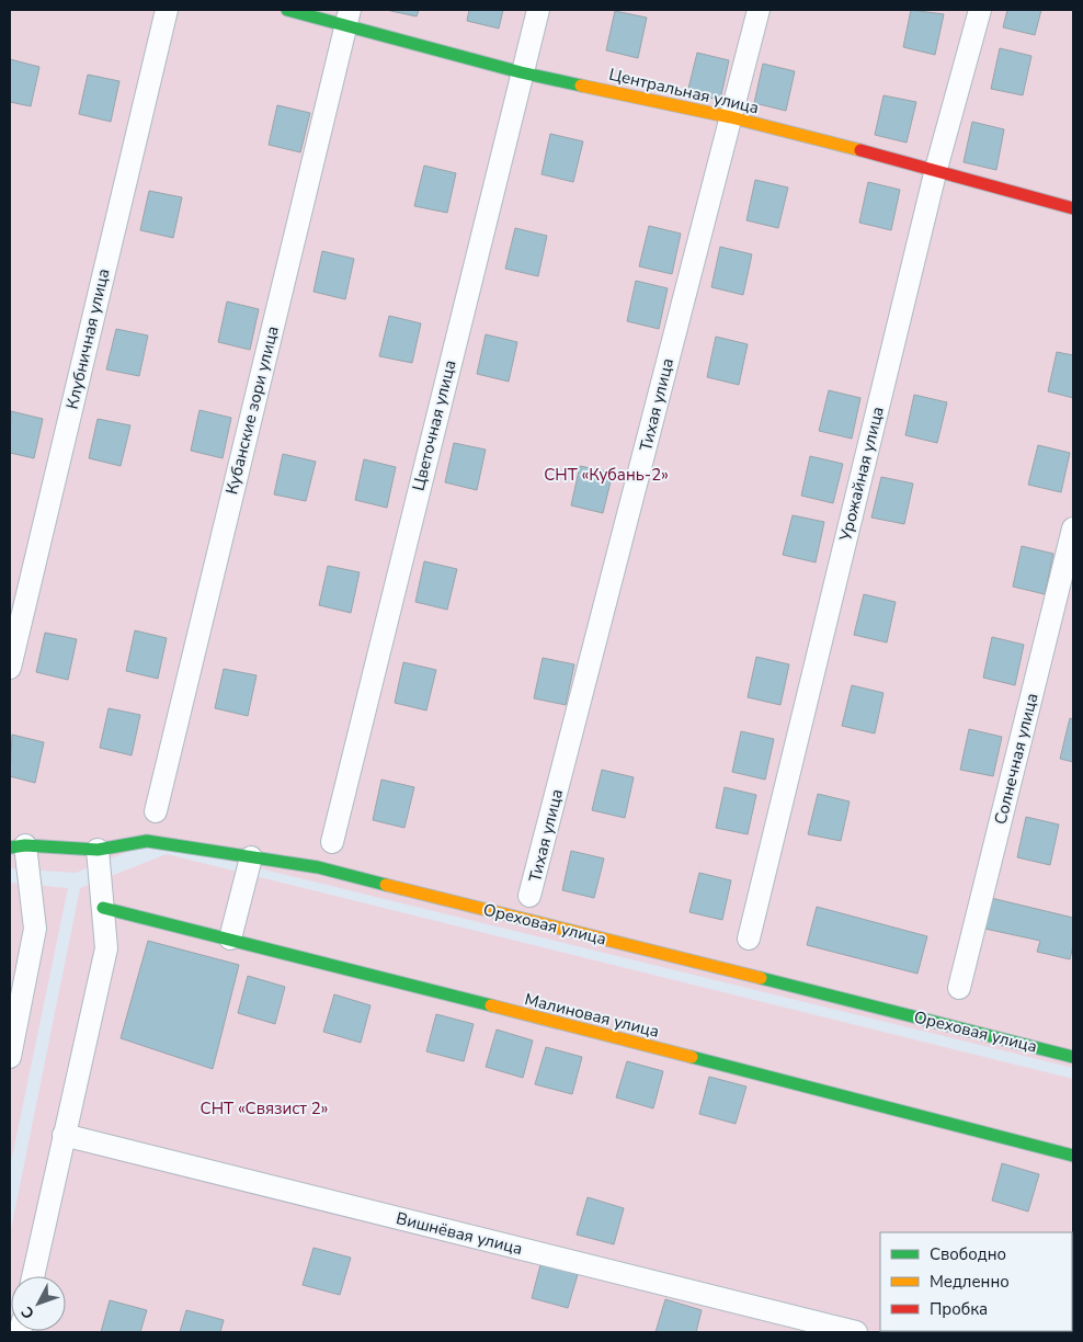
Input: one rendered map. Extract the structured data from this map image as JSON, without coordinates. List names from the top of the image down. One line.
{"streets":{"street":["Центральная улица","Клубничная улица","Тихая улица","Кубанские зори улица","Цветочная улица","Урожайная улица","Солнечная улица","Ореховая улица","Малиновая улица","Вишнёвая улица"]},"crossings":[["Центральная улица","Тихая улица"],["Центральная улица","Кубанские зори улица"],["Центральная улица","Цветочная улица"],["Центральная улица","Урожайная улица"]],"parks":["СНТ «Кубань-2»","СНТ «Связист 2»"],"legend":["Свободно","Медленно","Пробка"],"north":"bottom left"}
